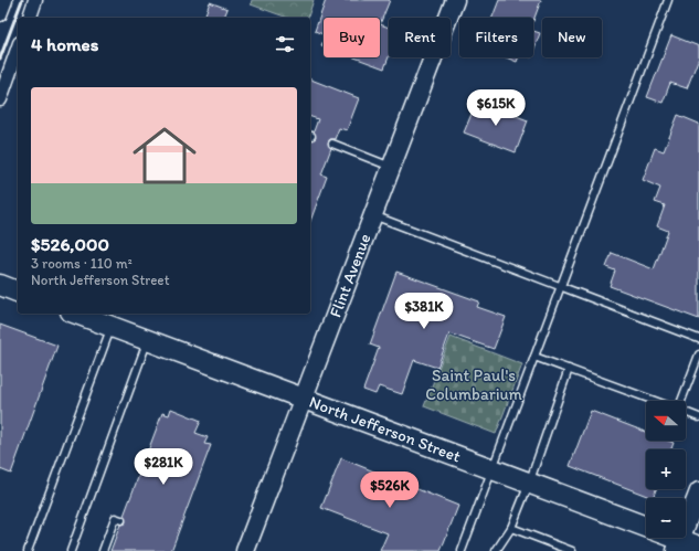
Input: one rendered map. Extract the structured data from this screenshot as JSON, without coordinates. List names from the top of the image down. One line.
{"streets":{"main road":["North Jefferson Street"],"street":["Flint Avenue"]},"crossings":[["Flint Avenue","North Jefferson Street"]],"parks":["Saint Paul's Columbarium"],"north":"left","page":{"chip":["Buy","Rent","Filters","New"],"heading":"4 homes","list":[{"name":"$526,000","note":"3 rooms · 110 m² · North Jefferson Street"}],"price":["$615K","$381K","$281K","$526K"],"map_buttons":["+","−"]}}
